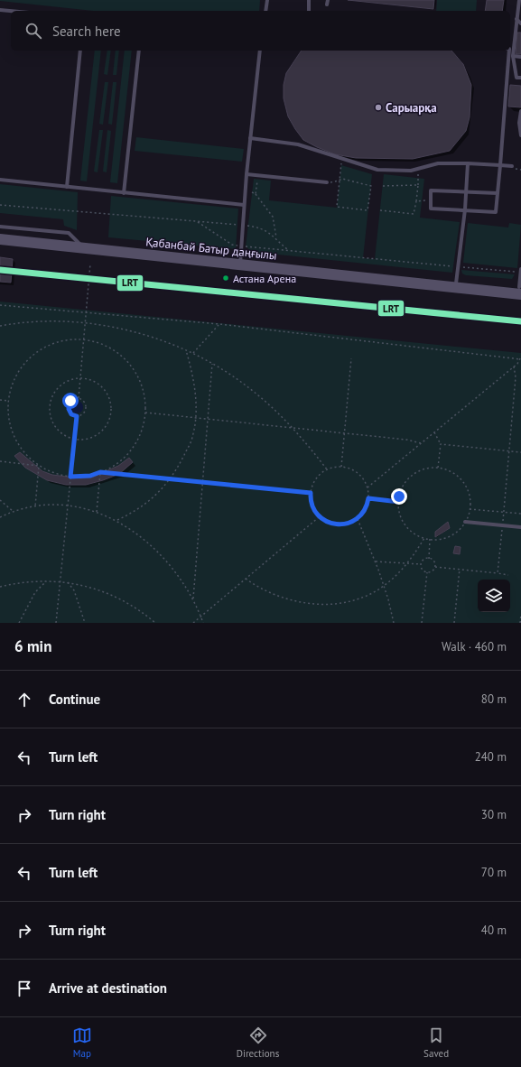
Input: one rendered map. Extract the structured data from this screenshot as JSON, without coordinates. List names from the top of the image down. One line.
{"streets":{"main road":["Қабанбай Батыр даңғылы"]},"places":["Сарыарқа","Астана Арена"],"lines":["transit line LRT"],"page":{"search":"Search here","heading":["6 min","Walk · 460 m"],"list":[["Continue","80 m"],["Turn left","240 m"],["Turn right","30 m"],["Turn left","70 m"],["Turn right","40 m"],"Arrive at destination"],"nav":["Map","Directions","Saved"]}}
